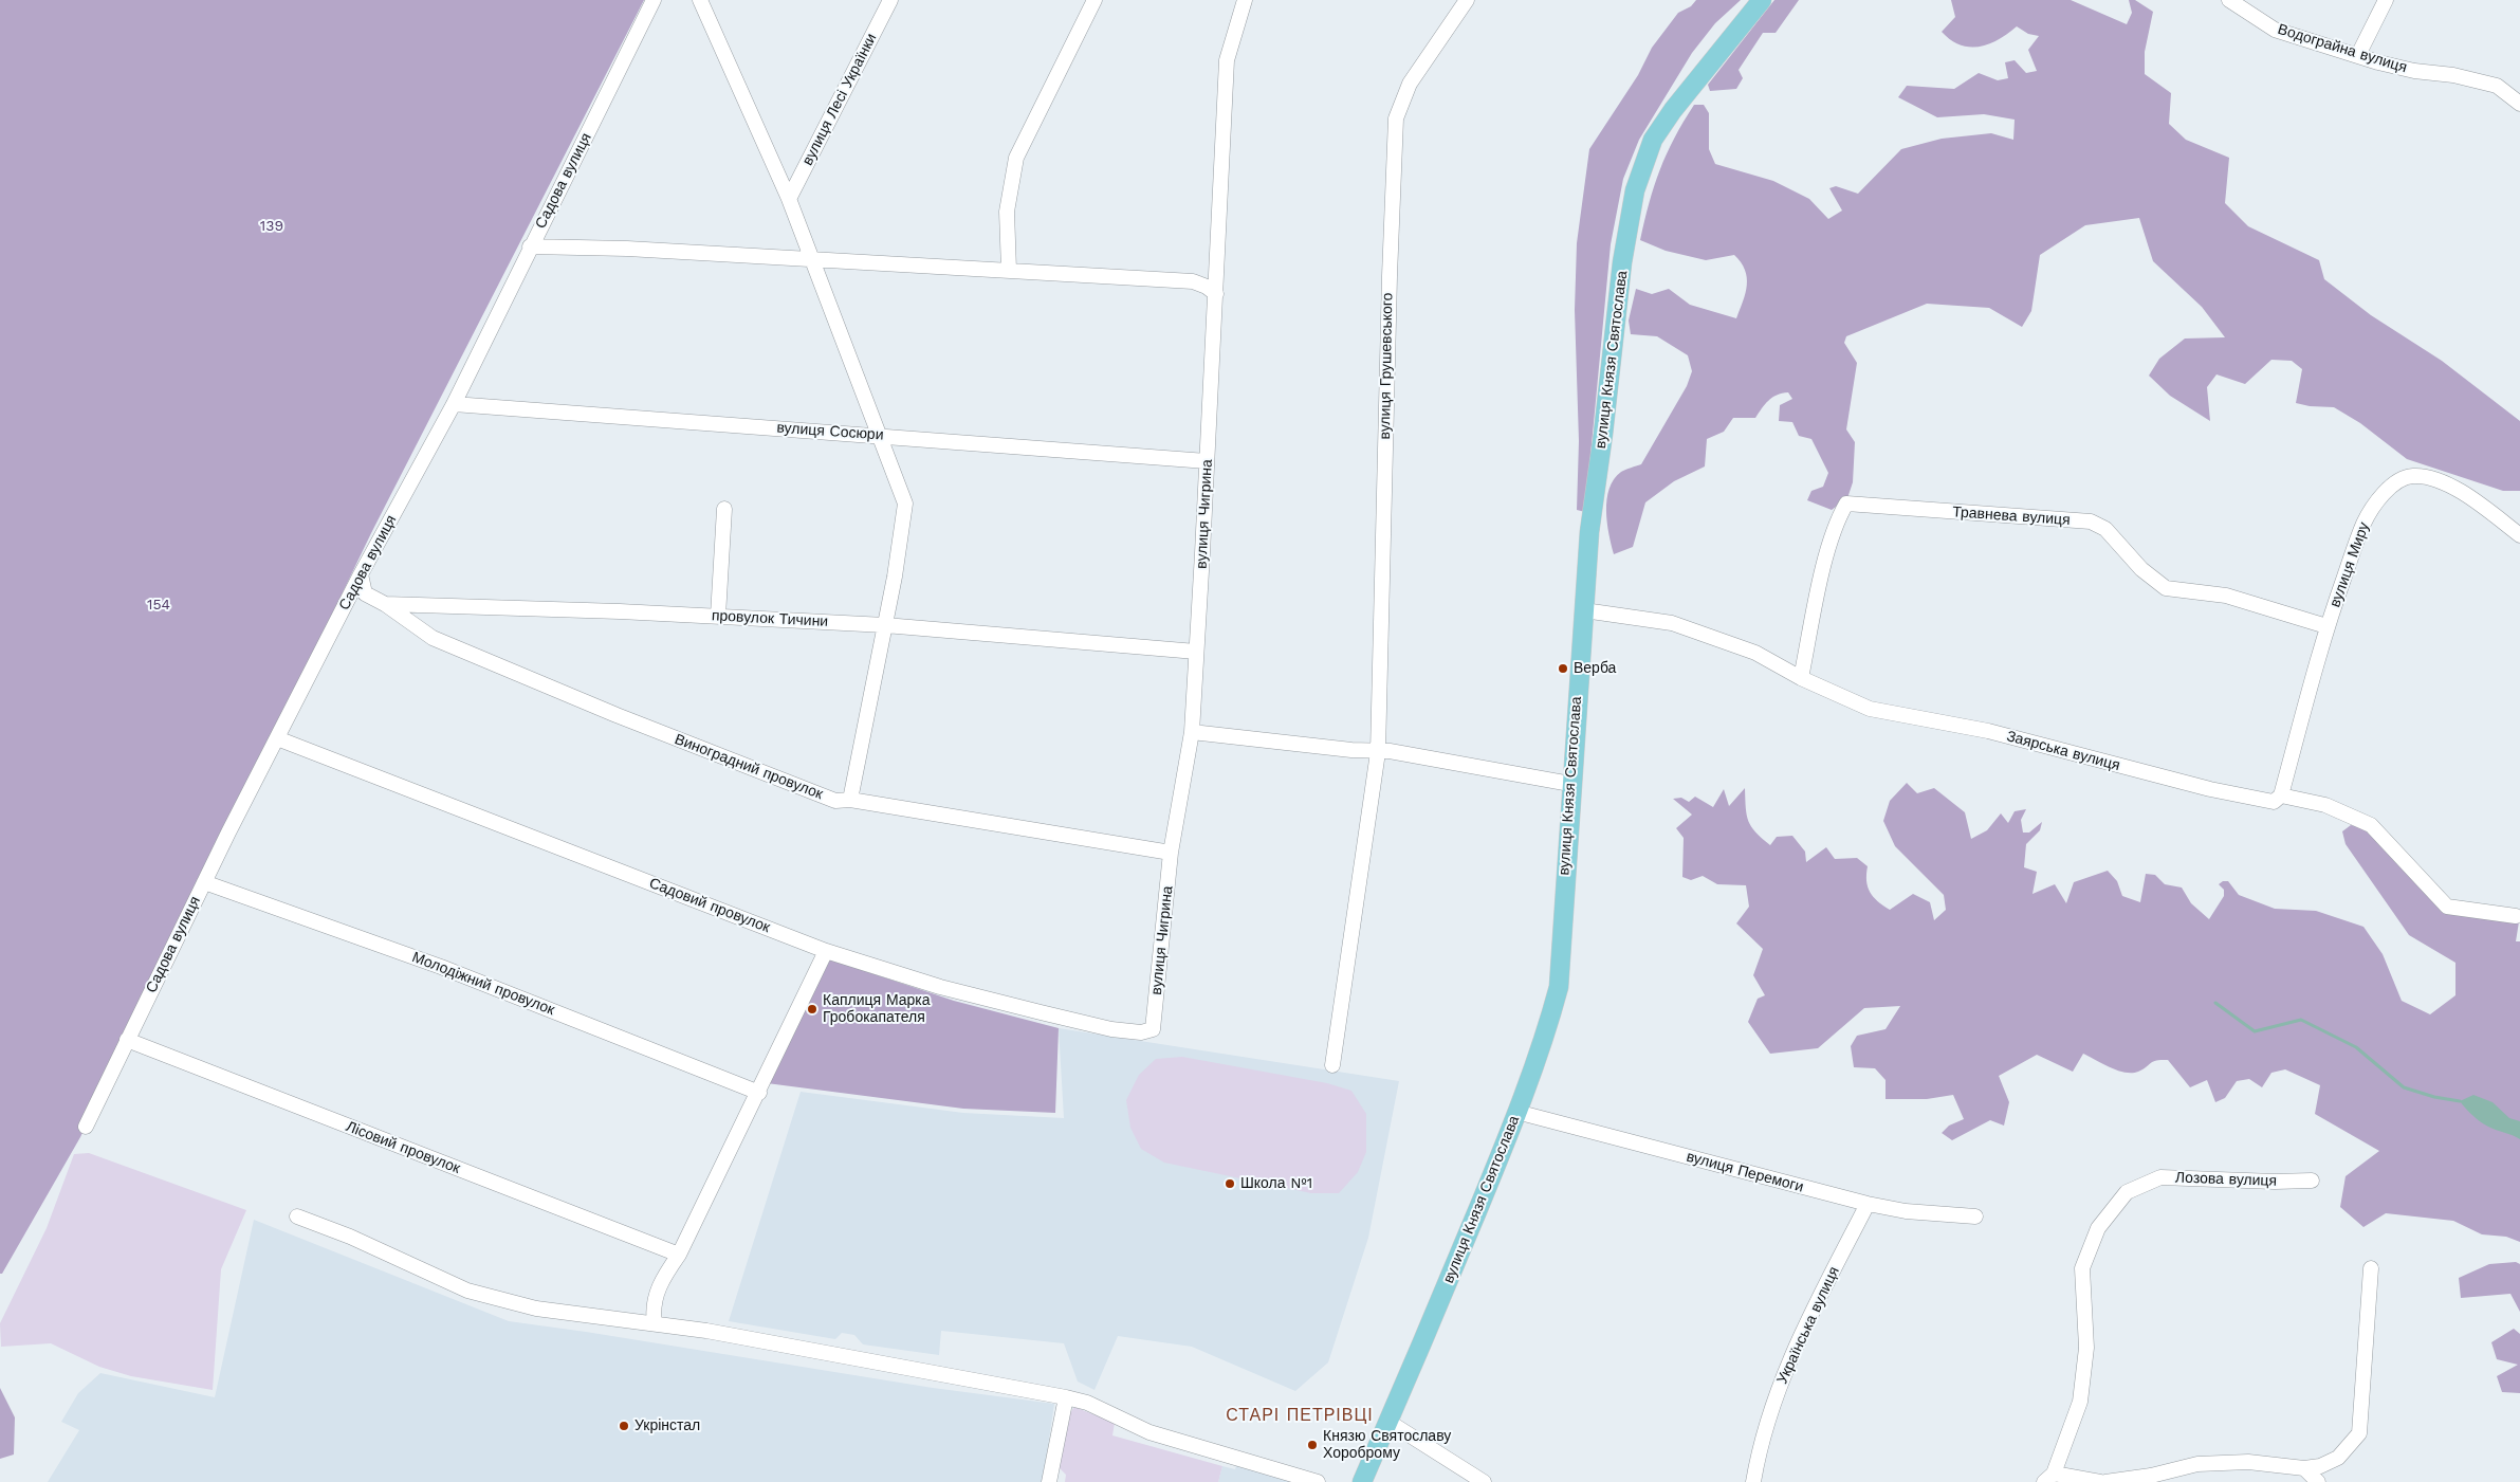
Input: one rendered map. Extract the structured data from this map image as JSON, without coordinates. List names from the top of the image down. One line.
{"streets":{"main road":["вулиця Князя Святослава"],"street":["Водограйна вулиця","вулиця Лесі Українки","Садова вулиця","вулиця Грушевського","вулиця Сосюри","вулиця Чигрина","Травнева вулиця","вулиця Миру","провулок Тичини","Заярська вулиця","Виноградний провулок","Садовий провулок","Молодіжний провулок","Лісовий провулок","вулиця Перемоги","Лозова вулиця","Українська вулиця"]},"crossings":[["Садова вулиця","вулиця Сосюри"],["Садова вулиця","Садовий провулок"],["Садова вулиця","Молодіжний провулок"],["Садова вулиця","Лісовий провулок"],["вулиця Князя Святослава","Заярська вулиця"],["вулиця Князя Святослава","вулиця Перемоги"],["вулиця Сосюри","вулиця Чигрина"],["вулиця Чигрина","провулок Тичини"],["вулиця Чигрина","Виноградний провулок"],["вулиця Чигрина","Садовий провулок"],["Травнева вулиця","вулиця Миру"],["Травнева вулиця","Заярська вулиця"],["вулиця Миру","Заярська вулиця"],["провулок Тичини","Виноградний провулок"],["вулиця Перемоги","Українська вулиця"]],"districts":["СТАРІ ПЕТРІВЦІ"],"parks":["139","154"],"places":["Верба","Каплиця Марка Гробокапателя","Школа №1","Укрінстал","Князю Святославу Хороброму"]}
